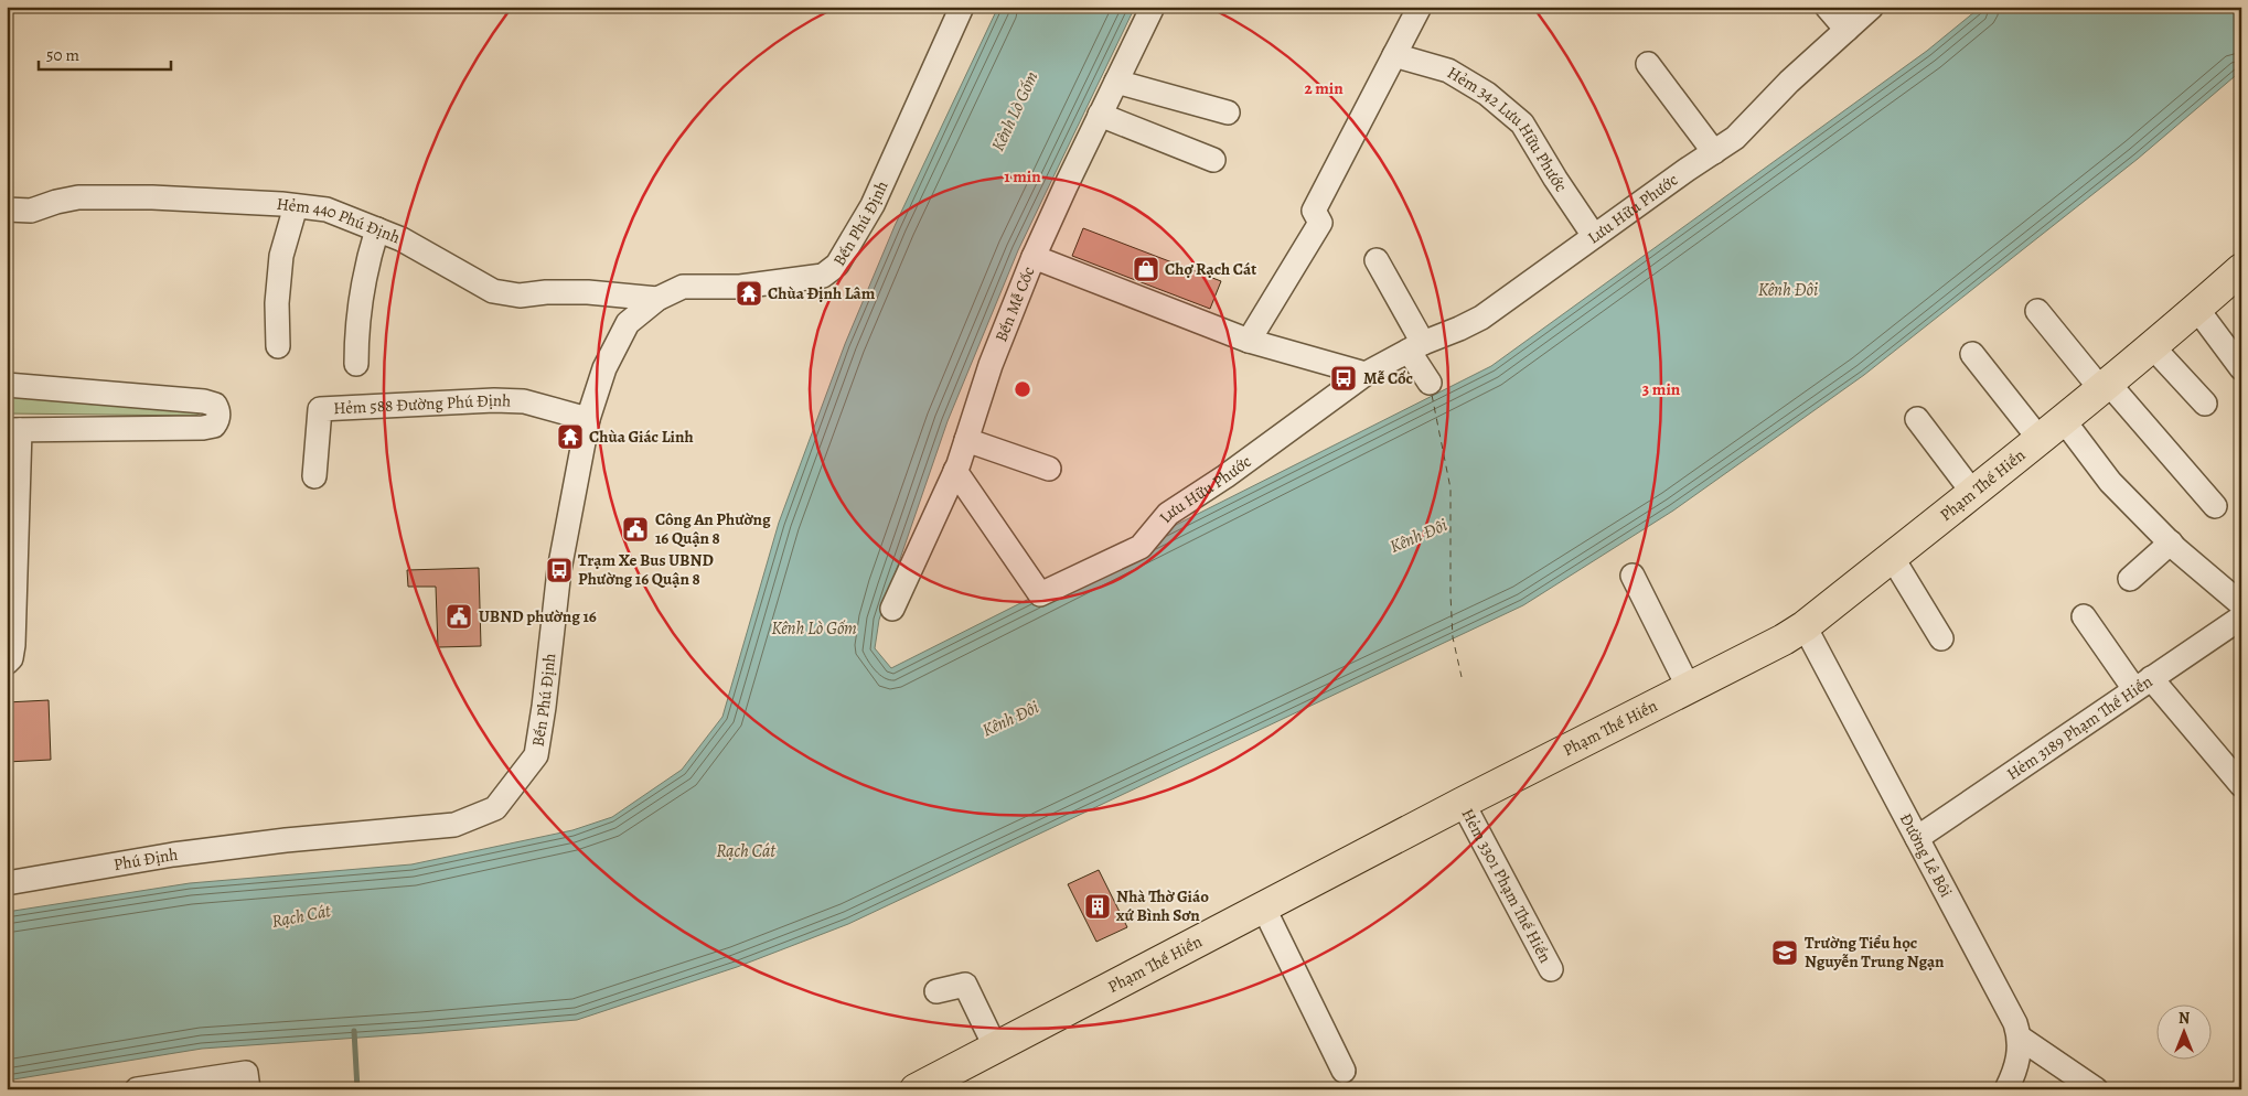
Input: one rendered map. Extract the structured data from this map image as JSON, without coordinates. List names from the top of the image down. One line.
{"streets":{"main road":["Phạm Thế Hiển"],"street":["Hẻm 342 Lưu Hữu Phước","Lưu Hữu Phước","Bến Phú Định","Hẻm 440 Phú Định","Bến Mễ Cốc","Hẻm 588 Đường Phú Định","Hẻm 3189 Phạm Thế Hiển","Đường Lê Bôi","Phú Định","Hẻm 3301 Phạm Thế Hiển"]},"crossings":[["Hẻm 342 Lưu Hữu Phước","Lưu Hữu Phước"],["Lưu Hữu Phước","Bến Mễ Cốc"],["Bến Phú Định","Hẻm 440 Phú Định"],["Bến Phú Định","Hẻm 588 Đường Phú Định"],["Bến Phú Định","Phú Định"],["Phạm Thế Hiển","Đường Lê Bôi"],["Phạm Thế Hiển","Hẻm 3301 Phạm Thế Hiển"],["Hẻm 3189 Phạm Thế Hiển","Đường Lê Bôi"]],"water":["Kênh Lò Gốm","Kênh Đôi","Rạch Cát"],"places":{"shop":["Chợ Rạch Cát"],"temple":["Chùa Định Lâm","Chùa Giác Linh"],"bus stop":["Mễ Cốc","Trạm Xe Bus UBND Phường 16 Quận 8"],"public building":["Công An Phường 16 Quận 8","UBND phường 16"],"building":["Nhà Thờ Giáo xứ Bình Sơn"],"school or university":["Trường Tiểu học Nguyễn Trung Ngạn"]},"scale_bar":"50 m","north":"top","rings":["2 min","1 min","3 min"]}
